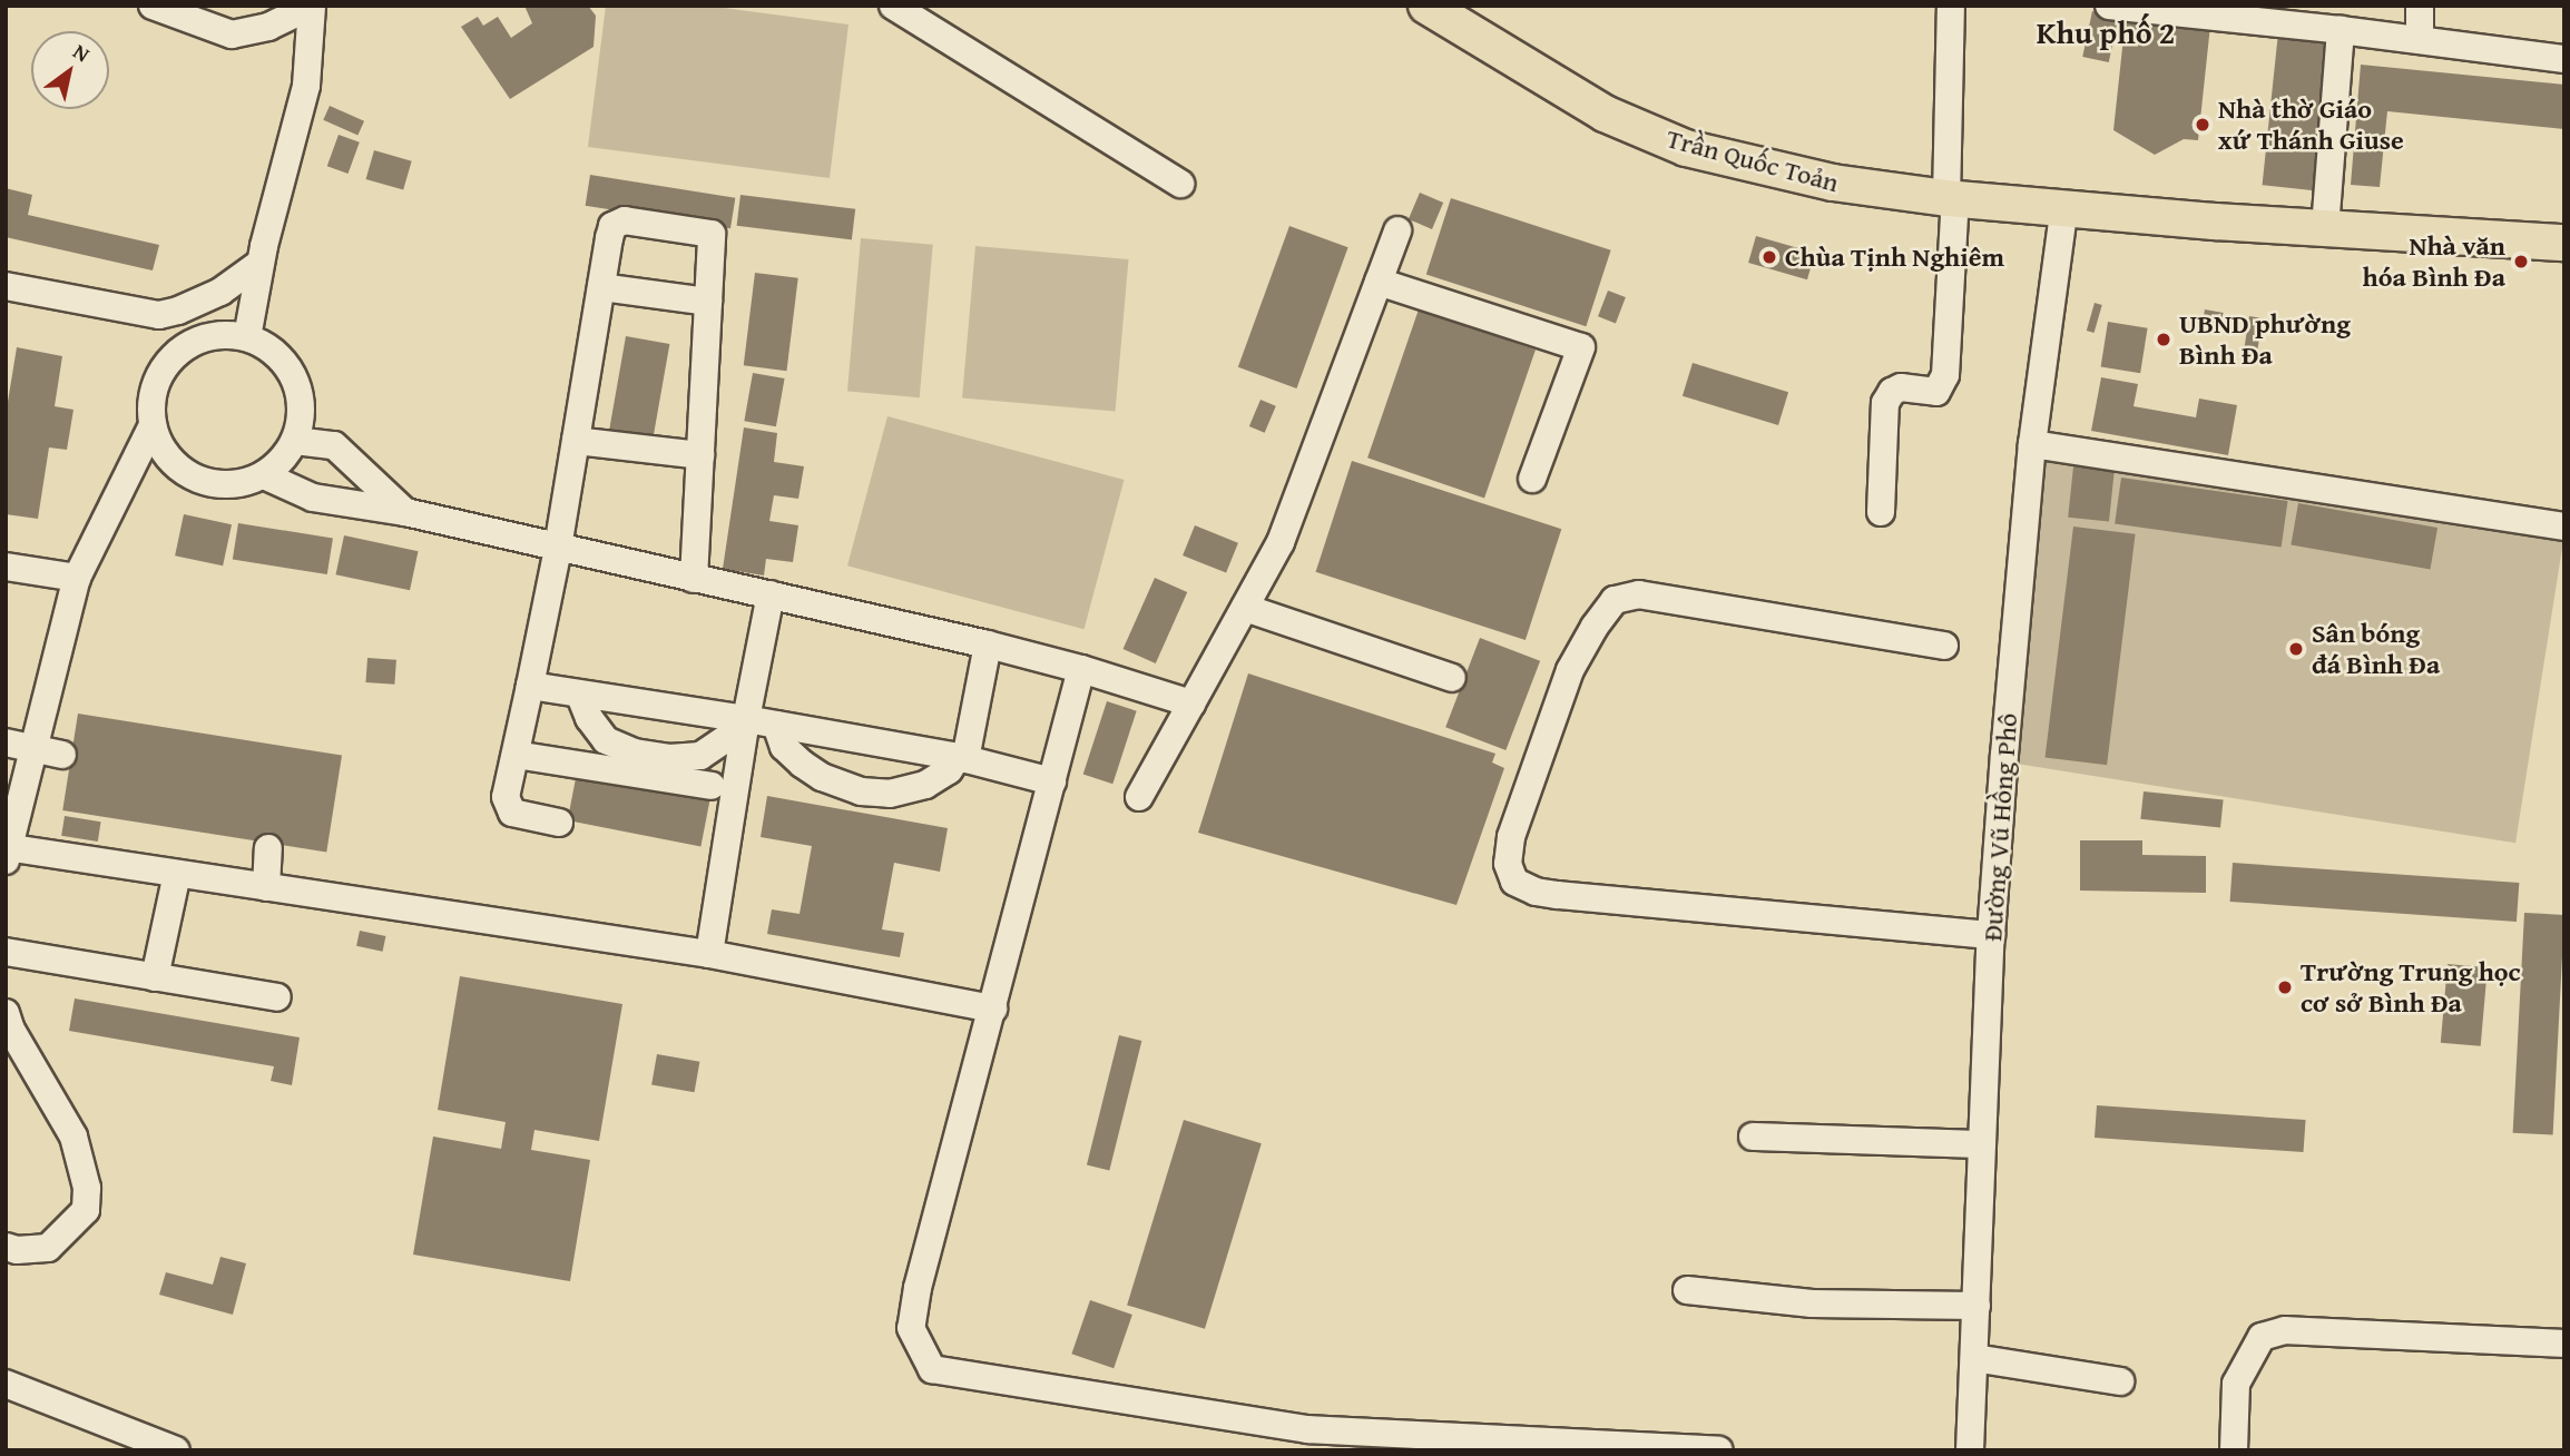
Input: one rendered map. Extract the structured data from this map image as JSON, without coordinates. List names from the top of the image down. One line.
{"streets":{"main road":["Trần Quốc Toản"],"street":["Đường Vũ Hồng Phô"]},"crossings":[["Trần Quốc Toản","Đường Vũ Hồng Phô"]],"districts":["Khu phố 2"],"places":["Nhà thờ Giáo xứ Thánh Giuse","Chùa Tịnh Nghiêm","Nhà văn hóa Bình Đa","UBND phường Bình Đa","Sân bóng đá Bình Đa","Trường Trung học cơ sở Bình Đa"],"north":"top right"}
